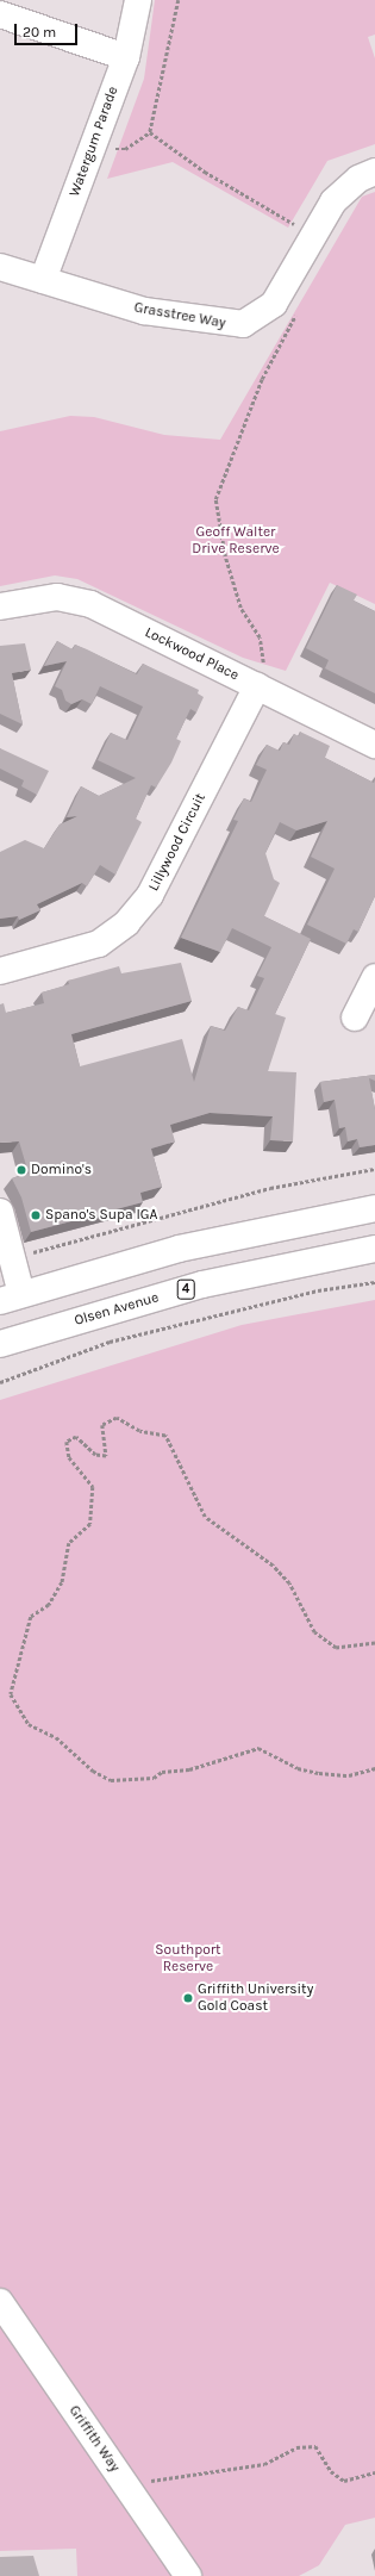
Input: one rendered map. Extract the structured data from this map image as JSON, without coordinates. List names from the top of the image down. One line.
{"streets":{"street":["Watergum Parade","Grasstree Way","Lockwood Place","Lillywood Circuit","4","Olsen Avenue","Griffith Way"]},"crossings":[["Watergum Parade","Grasstree Way"],["Lockwood Place","Lillywood Circuit"]],"parks":["Geoff Walter Drive Reserve","Southport Reserve"],"places":["Domino's","Spano's Supa IGA","Griffith University Gold Coast"],"scale_bar":"20 m"}
